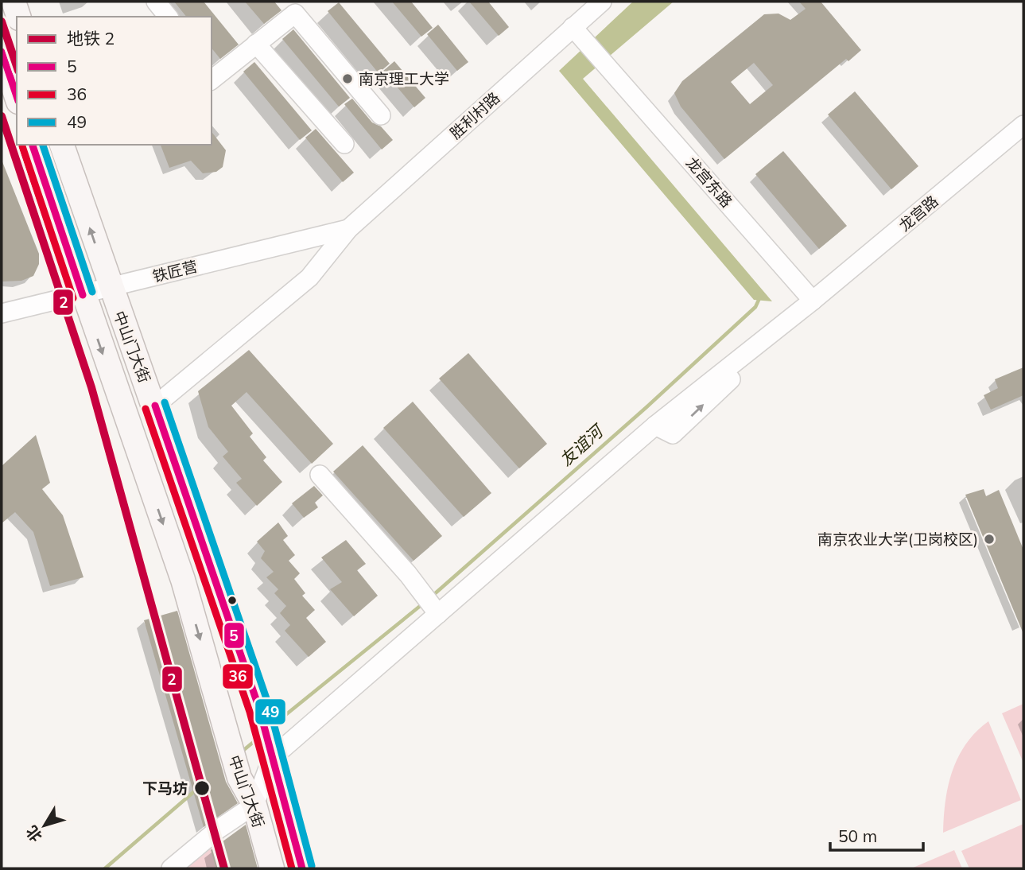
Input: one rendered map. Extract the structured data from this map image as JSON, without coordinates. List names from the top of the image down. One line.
{"streets":{"main road":["中山门大街"],"street":["胜利村路","龙宫东路","龙宫路","铁匠营"]},"crossings":[["胜利村路","龙宫东路"],["胜利村路","铁匠营"],["胜利村路","中山门大街"],["龙宫东路","龙宫路"],["龙宫路","中山门大街"],["铁匠营","中山门大街"]],"water":["友谊河"],"places":["南京理工大学","南京农业大学(卫岗校区)","下马坊"],"lines":["metro line 2","transit line 5","transit line 49","transit line 36"],"legend":["地铁 2","5","36","49"],"scale_bar":"50 m","north":"bottom left"}
